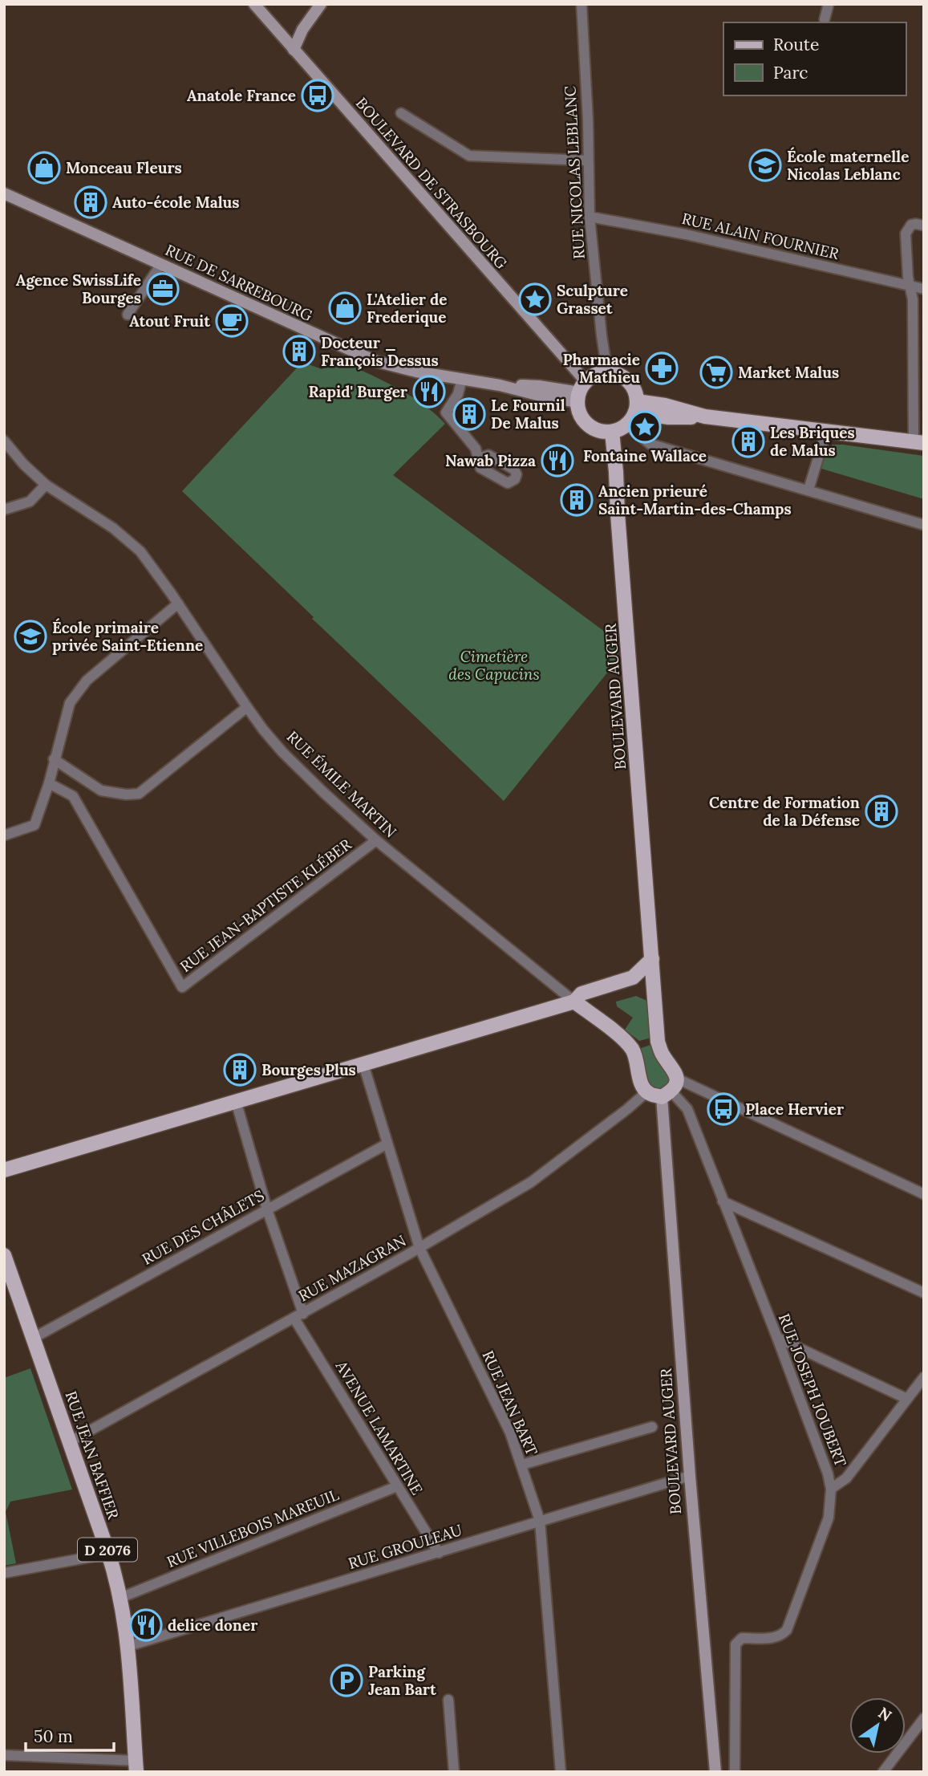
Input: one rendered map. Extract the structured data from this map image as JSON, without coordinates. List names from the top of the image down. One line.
{"streets":{"main road":["BOULEVARD DE STRASBOURG","RUE DE SARREBOURG","BOULEVARD AUGER","RUE JEAN BAFFIER","D 2076"],"street":["RUE NICOLAS LEBLANC","RUE ALAIN FOURNIER","RUE ÉMILE MARTIN","RUE JEAN-BAPTISTE KLÉBER","RUE DES CHÂLETS","RUE MAZAGRAN","RUE JOSEPH JOUBERT","RUE JEAN BART","AVENUE LAMARTINE","RUE VILLEBOIS MAREUIL","RUE GROULEAU"]},"crossings":[["RUE NICOLAS LEBLANC","BOULEVARD DE STRASBOURG"],["RUE NICOLAS LEBLANC","RUE ALAIN FOURNIER"],["RUE NICOLAS LEBLANC","RUE DE SARREBOURG"],["RUE NICOLAS LEBLANC","BOULEVARD AUGER"],["BOULEVARD DE STRASBOURG","RUE DE SARREBOURG"],["BOULEVARD DE STRASBOURG","BOULEVARD AUGER"],["RUE DE SARREBOURG","BOULEVARD AUGER"],["BOULEVARD AUGER","RUE JOSEPH JOUBERT"],["BOULEVARD AUGER","RUE GROULEAU"],["RUE ÉMILE MARTIN","RUE JEAN-BAPTISTE KLÉBER"],["RUE DES CHÂLETS","RUE JEAN BART"],["RUE DES CHÂLETS","AVENUE LAMARTINE"],["RUE DES CHÂLETS","RUE JEAN BAFFIER"],["RUE MAZAGRAN","RUE JEAN BART"],["RUE MAZAGRAN","AVENUE LAMARTINE"],["RUE MAZAGRAN","RUE JEAN BAFFIER"],["RUE JEAN BART","RUE GROULEAU"],["AVENUE LAMARTINE","RUE VILLEBOIS MAREUIL"],["AVENUE LAMARTINE","RUE GROULEAU"],["RUE JEAN BAFFIER","RUE VILLEBOIS MAREUIL"],["RUE JEAN BAFFIER","RUE GROULEAU"]],"parks":["Cimetière des Capucins"],"places":{"bus stop":["Anatole France","Place Hervier"],"school or university":["École maternelle Nicolas Leblanc","École primaire privée Saint-Etienne"],"shop":["Monceau Fleurs","L'Atelier de Frederique"],"building":["Auto-école Malus","Docteur _ François Dessus","Le Fournil De Malus","Les Briques de Malus","Ancien prieuré Saint-Martin-des-Champs","Centre de Formation de la Défense","Bourges Plus"],"office":["Agence SwissLife Bourges"],"place":["Sculpture Grasset","Fontaine Wallace"],"cafe":["Atout Fruit"],"pharmacy":["Pharmacie Mathieu"],"supermarket":["Market Malus"],"restaurant":["Rapid' Burger","Nawab Pizza","delice doner"],"parking":["Parking Jean Bart"]},"legend":["Route","Parc"],"scale_bar":"50 m","north":"top right"}
